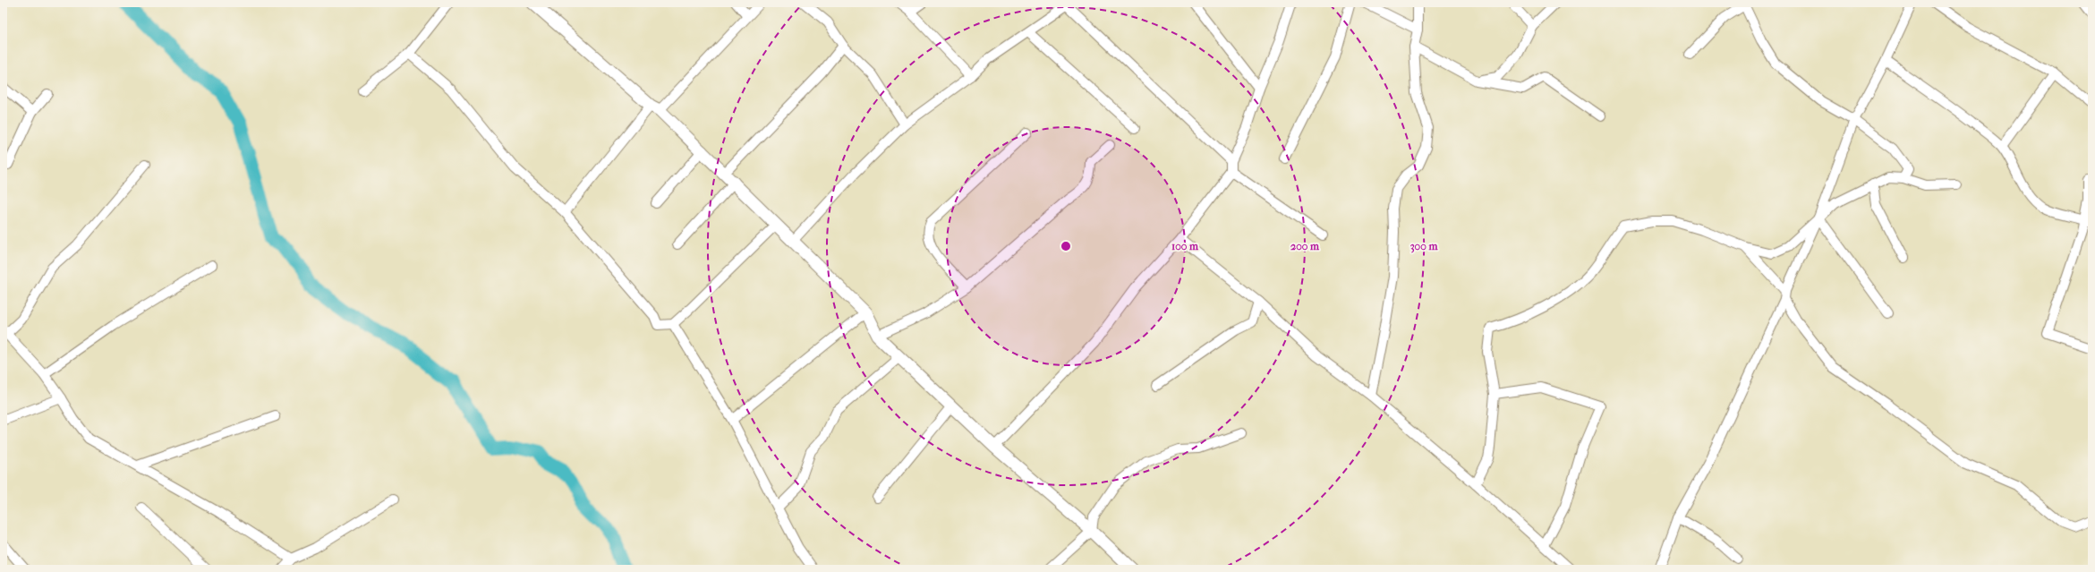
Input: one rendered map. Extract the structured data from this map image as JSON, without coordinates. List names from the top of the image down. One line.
{"rings":["100 m","200 m","300 m"]}
